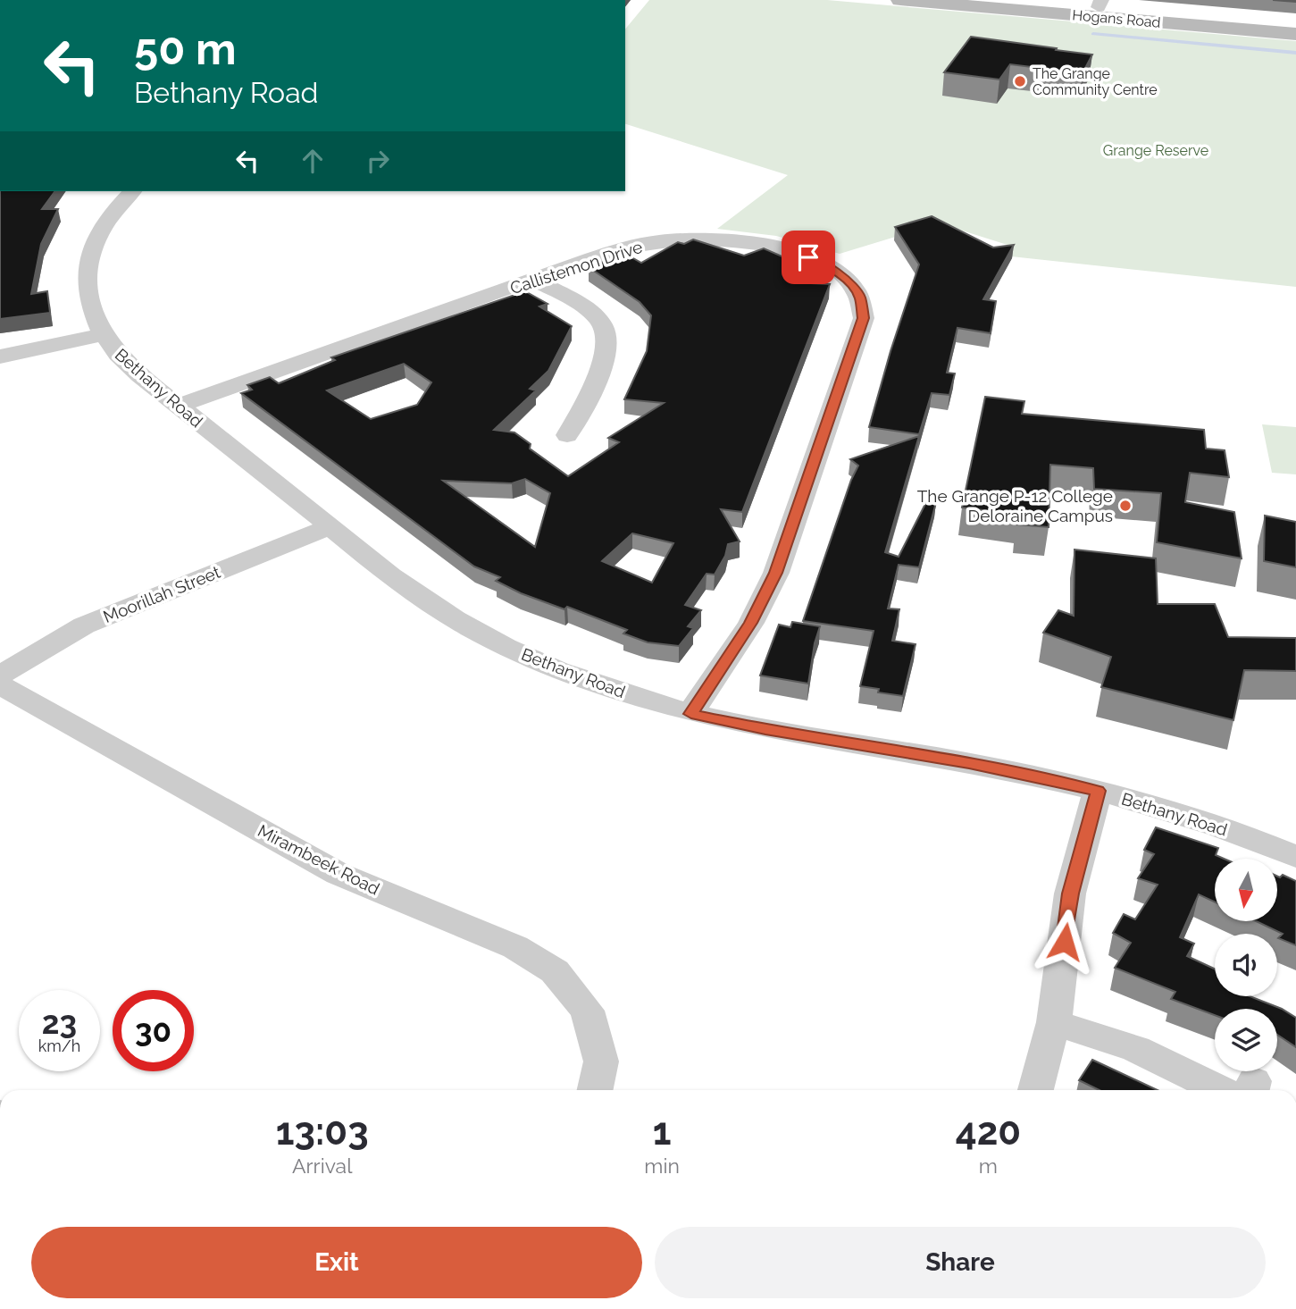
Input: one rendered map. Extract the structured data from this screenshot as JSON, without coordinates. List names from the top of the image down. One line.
{"streets":{"street":["Hogans Road","Callistemon Drive","Bethany Road","Moorillah Street","Mirambeek Road"]},"crossings":[["Callistemon Drive","Bethany Road"],["Bethany Road","Moorillah Street"]],"parks":["Grange Reserve"],"places":["The Grange Community Centre","The Grange P-12 College Deloraine Campus"],"north":"bottom","page":{"turn":["50 m","Bethany Road"],"speed":"23 km/h","limit":"30","eta":["13:03","Arrival","1","min","420","m"],"buttons":["Exit","Share"]}}
